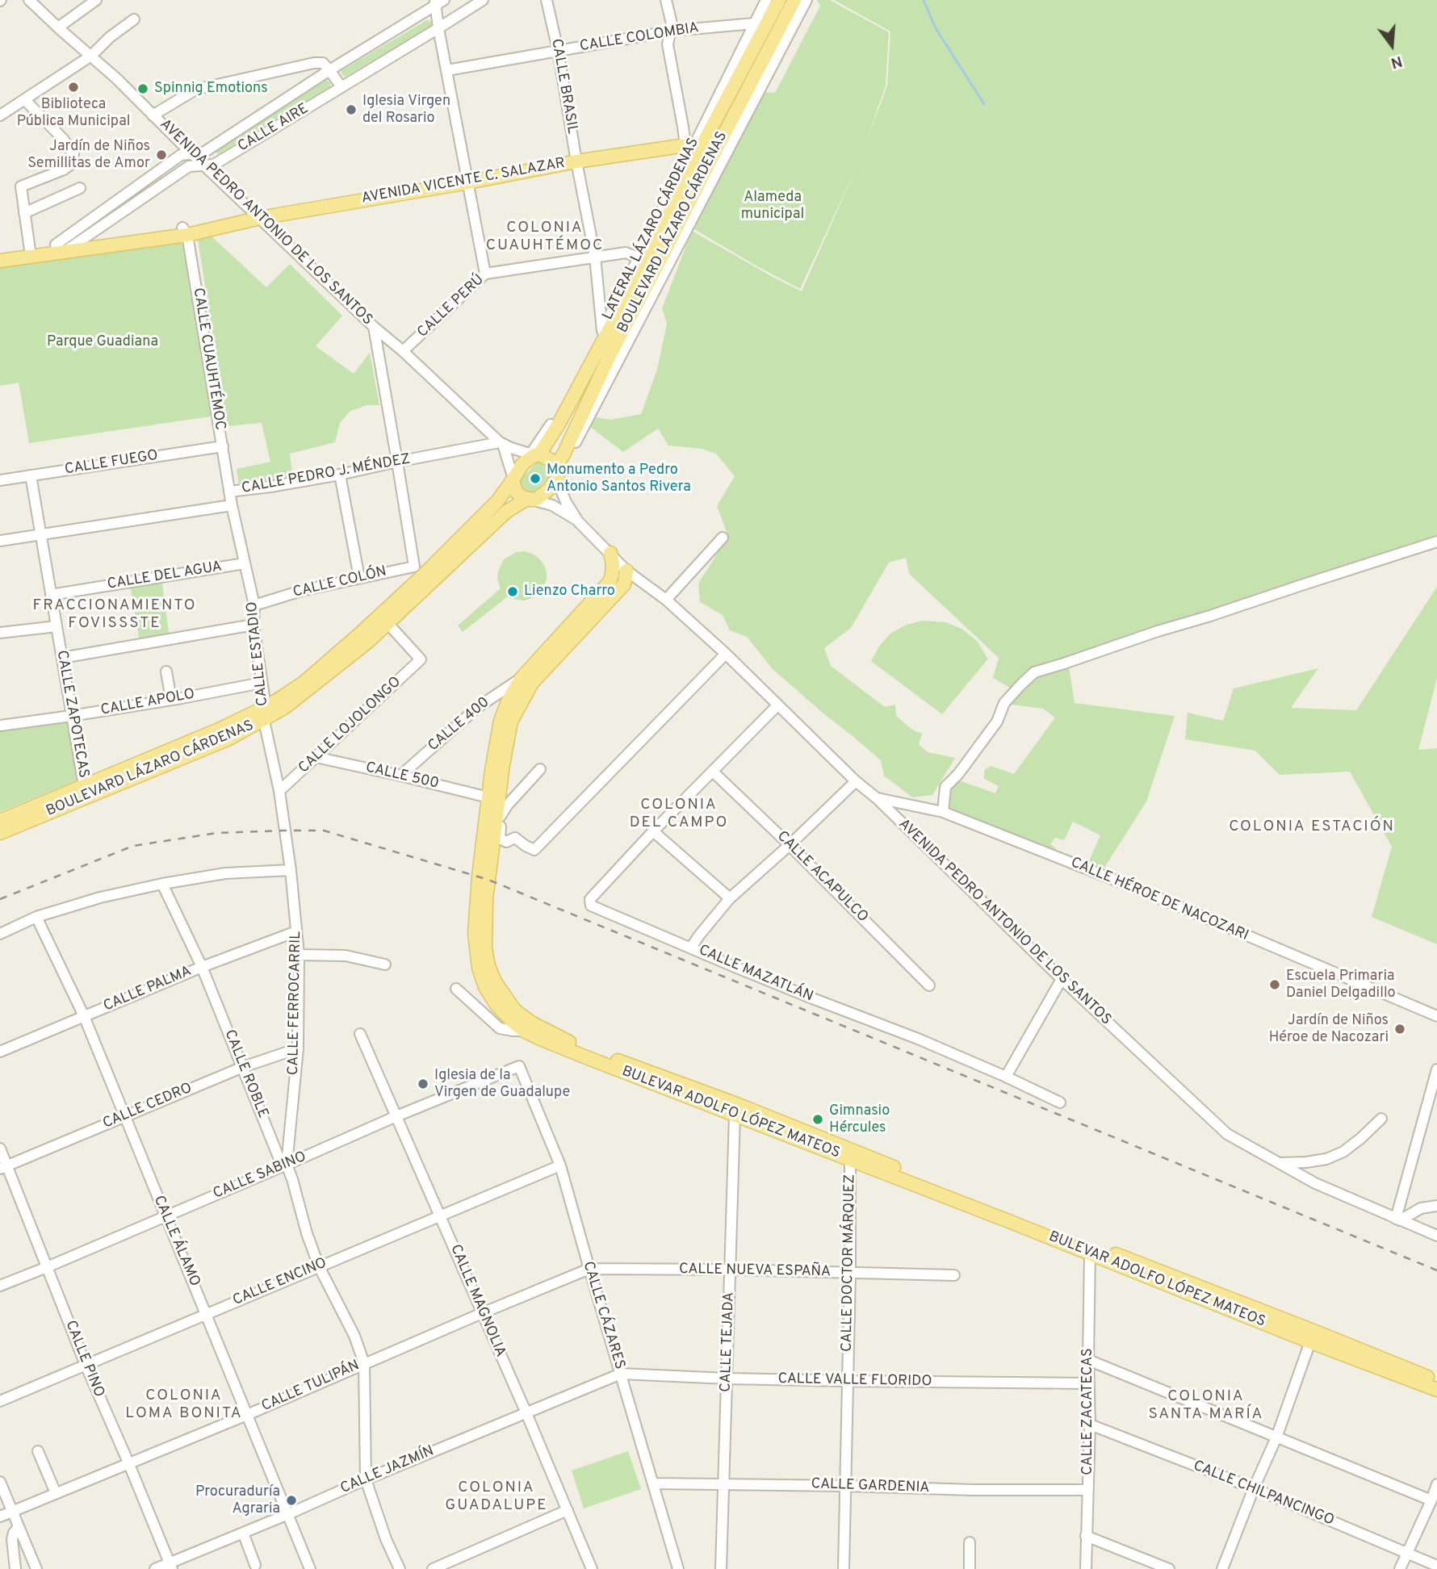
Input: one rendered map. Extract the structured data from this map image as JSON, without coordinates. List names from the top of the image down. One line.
{"streets":{"main road":["AVENIDA VICENTE C. SALAZAR","BOULEVARD LÁZARO CÁRDENAS","BULEVAR ADOLFO LÓPEZ MATEOS"],"street":["CALLE COLOMBIA","CALLE BRASIL","CALLE AIRE","AVENIDA PEDRO ANTONIO DE LOS SANTOS","LATERAL LÁZARO CÁRDENAS","CALLE PERÚ","CALLE CUAUHTÉMOC","CALLE FUEGO","CALLE PEDRO J. MÉNDEZ","CALLE DEL AGUA","CALLE COLÓN","CALLE ESTADIO","CALLE APOLO","CALLE ZAPOTECAS","CALLE 400","CALLE LOJOLONGO","CALLE 500","CALLE ACAPULCO","CALLE HÉROE DE NACOZARI","CALLE MAZATLÁN","CALLE PALMA","CALLE FERROCARRIL","CALLE ROBLE","CALLE CEDRO","CALLE SABINO","CALLE ÁLAMO","CALLE DOCTOR MÁRQUEZ","CALLE NUEVA ESPAÑA","CALLE ENCINO","CALLE MAGNOLIA","CALLE CÁZARES","CALLE TEJADA","CALLE PINO","CALLE VALLE FLORIDO","CALLE TULIPÁN","CALLE ZACATECAS","CALLE JAZMÍN","CALLE GARDENIA","CALLE CHILPANCINGO"]},"crossings":[["CALLE COLOMBIA","CALLE BRASIL"],["CALLE COLOMBIA","BOULEVARD LÁZARO CÁRDENAS"],["CALLE BRASIL","AVENIDA VICENTE C. SALAZAR"],["CALLE BRASIL","LATERAL LÁZARO CÁRDENAS"],["CALLE BRASIL","BOULEVARD LÁZARO CÁRDENAS"],["CALLE BRASIL","CALLE PERÚ"],["CALLE AIRE","AVENIDA VICENTE C. SALAZAR"],["CALLE AIRE","AVENIDA PEDRO ANTONIO DE LOS SANTOS"],["AVENIDA VICENTE C. SALAZAR","AVENIDA PEDRO ANTONIO DE LOS SANTOS"],["AVENIDA VICENTE C. SALAZAR","LATERAL LÁZARO CÁRDENAS"],["AVENIDA VICENTE C. SALAZAR","BOULEVARD LÁZARO CÁRDENAS"],["AVENIDA VICENTE C. SALAZAR","CALLE CUAUHTÉMOC"],["AVENIDA PEDRO ANTONIO DE LOS SANTOS","CALLE PERÚ"],["AVENIDA PEDRO ANTONIO DE LOS SANTOS","CALLE PEDRO J. MÉNDEZ"],["AVENIDA PEDRO ANTONIO DE LOS SANTOS","CALLE HÉROE DE NACOZARI"],["AVENIDA PEDRO ANTONIO DE LOS SANTOS","CALLE MAZATLÁN"],["AVENIDA PEDRO ANTONIO DE LOS SANTOS","BULEVAR ADOLFO LÓPEZ MATEOS"],["LATERAL LÁZARO CÁRDENAS","BOULEVARD LÁZARO CÁRDENAS"],["LATERAL LÁZARO CÁRDENAS","CALLE PERÚ"],["BOULEVARD LÁZARO CÁRDENAS","CALLE COLÓN"],["BOULEVARD LÁZARO CÁRDENAS","CALLE ESTADIO"],["BOULEVARD LÁZARO CÁRDENAS","CALLE ZAPOTECAS"],["BOULEVARD LÁZARO CÁRDENAS","CALLE LOJOLONGO"],["CALLE CUAUHTÉMOC","CALLE FUEGO"],["CALLE CUAUHTÉMOC","CALLE PEDRO J. MÉNDEZ"],["CALLE FUEGO","CALLE ZAPOTECAS"],["CALLE PEDRO J. MÉNDEZ","CALLE ESTADIO"],["CALLE PEDRO J. MÉNDEZ","CALLE ZAPOTECAS"],["CALLE DEL AGUA","CALLE ESTADIO"],["CALLE DEL AGUA","CALLE ZAPOTECAS"],["CALLE COLÓN","CALLE ESTADIO"],["CALLE ESTADIO","CALLE APOLO"],["CALLE ESTADIO","CALLE LOJOLONGO"],["CALLE ESTADIO","CALLE FERROCARRIL"],["CALLE APOLO","CALLE ZAPOTECAS"],["CALLE 400","CALLE 500"],["CALLE 400","BULEVAR ADOLFO LÓPEZ MATEOS"],["CALLE LOJOLONGO","CALLE 500"],["CALLE 500","BULEVAR ADOLFO LÓPEZ MATEOS"],["CALLE ACAPULCO","CALLE MAZATLÁN"],["CALLE PALMA","CALLE FERROCARRIL"],["CALLE PALMA","CALLE ROBLE"],["CALLE PALMA","CALLE ÁLAMO"],["CALLE FERROCARRIL","CALLE ROBLE"],["CALLE FERROCARRIL","CALLE CEDRO"],["CALLE FERROCARRIL","CALLE SABINO"],["CALLE ROBLE","CALLE CEDRO"],["CALLE ROBLE","CALLE SABINO"],["CALLE ROBLE","CALLE ENCINO"],["CALLE CEDRO","CALLE ÁLAMO"],["CALLE CEDRO","CALLE PINO"],["BULEVAR ADOLFO LÓPEZ MATEOS","CALLE DOCTOR MÁRQUEZ"],["BULEVAR ADOLFO LÓPEZ MATEOS","CALLE TEJADA"],["BULEVAR ADOLFO LÓPEZ MATEOS","CALLE ZACATECAS"],["CALLE SABINO","CALLE ÁLAMO"],["CALLE SABINO","CALLE MAGNOLIA"],["CALLE SABINO","CALLE CÁZARES"],["CALLE SABINO","CALLE PINO"],["CALLE ÁLAMO","CALLE ENCINO"],["CALLE ÁLAMO","CALLE TULIPÁN"],["CALLE ÁLAMO","CALLE JAZMÍN"],["CALLE DOCTOR MÁRQUEZ","CALLE NUEVA ESPAÑA"],["CALLE DOCTOR MÁRQUEZ","CALLE VALLE FLORIDO"],["CALLE DOCTOR MÁRQUEZ","CALLE GARDENIA"],["CALLE NUEVA ESPAÑA","CALLE CÁZARES"],["CALLE NUEVA ESPAÑA","CALLE TEJADA"],["CALLE NUEVA ESPAÑA","CALLE TULIPÁN"],["CALLE ENCINO","CALLE MAGNOLIA"],["CALLE ENCINO","CALLE CÁZARES"],["CALLE ENCINO","CALLE PINO"],["CALLE MAGNOLIA","CALLE TULIPÁN"],["CALLE MAGNOLIA","CALLE JAZMÍN"],["CALLE CÁZARES","CALLE VALLE FLORIDO"],["CALLE CÁZARES","CALLE TULIPÁN"],["CALLE CÁZARES","CALLE JAZMÍN"],["CALLE CÁZARES","CALLE GARDENIA"],["CALLE TEJADA","CALLE VALLE FLORIDO"],["CALLE TEJADA","CALLE GARDENIA"],["CALLE PINO","CALLE TULIPÁN"],["CALLE PINO","CALLE JAZMÍN"],["CALLE VALLE FLORIDO","CALLE ZACATECAS"],["CALLE VALLE FLORIDO","CALLE JAZMÍN"],["CALLE ZACATECAS","CALLE GARDENIA"],["CALLE ZACATECAS","CALLE CHILPANCINGO"]],"districts":["COLONIA CUAUHTÉMOC","FRACCIONAMIENTO FOVISSSTE","COLONIA DEL CAMPO","COLONIA ESTACIÓN","COLONIA LOMA BONITA","COLONIA SANTA MARÍA","COLONIA GUADALUPE"],"parks":["Alameda municipal","Parque Guadiana"],"places":["Biblioteca Pública Municipal","Spinnig Emotions","Iglesia Virgen del Rosario","Jardín de Niños Semillitas de Amor","Monumento a Pedro Antonio Santos Rivera","Lienzo Charro","Escuela Primaria Daniel Delgadillo","Jardín de Niños Héroe de Nacozari","Iglesia de la Virgen de Guadalupe","Gimnasio Hércules","Procuraduría Agraria"],"north":"bottom"}
